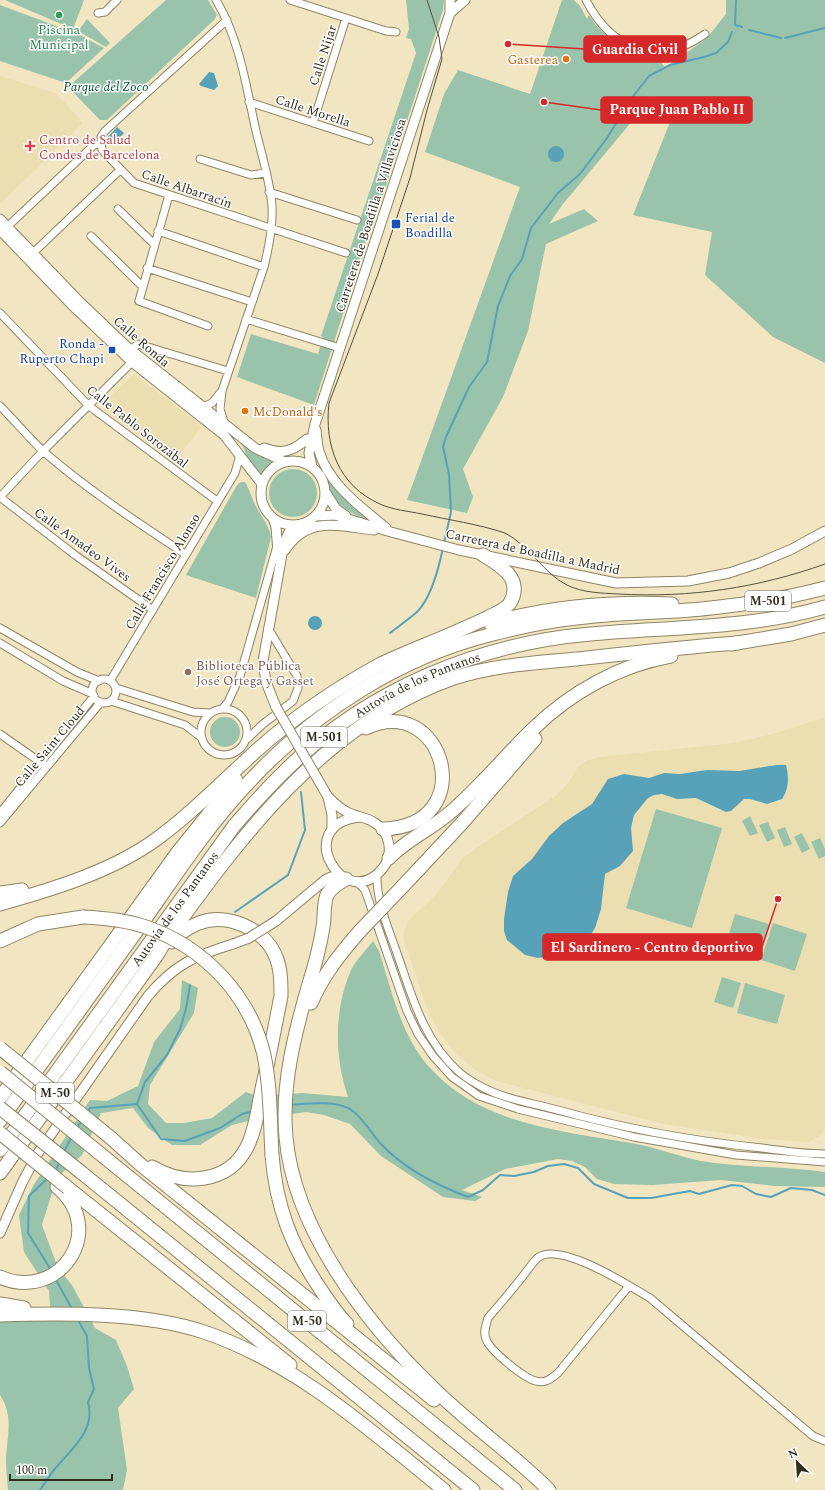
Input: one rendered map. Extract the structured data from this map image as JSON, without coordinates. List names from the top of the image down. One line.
{"streets":{"highway":["M-501","Autovía de los Pantanos","M-50"],"street":["Calle Nijar","Calle Morella","Calle Albarracín","Carretera de Boadilla a Villaviciosa","Calle Ronda","Calle Pablo Sorozábal","Calle Amadeo Vives","Carretera de Boadilla a Madrid","Calle Francisco Alonso","Calle Saint Cloud"]},"crossings":[["Calle Nijar","Calle Morella"],["Carretera de Boadilla a Villaviciosa","Calle Ronda"],["Carretera de Boadilla a Villaviciosa","Carretera de Boadilla a Madrid"],["Calle Ronda","Carretera de Boadilla a Madrid"],["Calle Ronda","Calle Francisco Alonso"],["Calle Pablo Sorozábal","Calle Francisco Alonso"],["Calle Amadeo Vives","Calle Francisco Alonso"],["Calle Francisco Alonso","Calle Saint Cloud"]],"parks":["Parque del Zoco"],"places":{"other":["Piscina Municipal","Guardia Civil","Gasterea","Parque Juan Pablo II","McDonald's","Biblioteca Pública José Ortega y Gasset","El Sardinero - Centro deportivo"],"health":["Centro de Salud Condes de Barcelona"],"transit":["Ferial de Boadilla","Ronda - Ruperto Chapi"]},"scale_bar":"100 m","north":"top left"}
